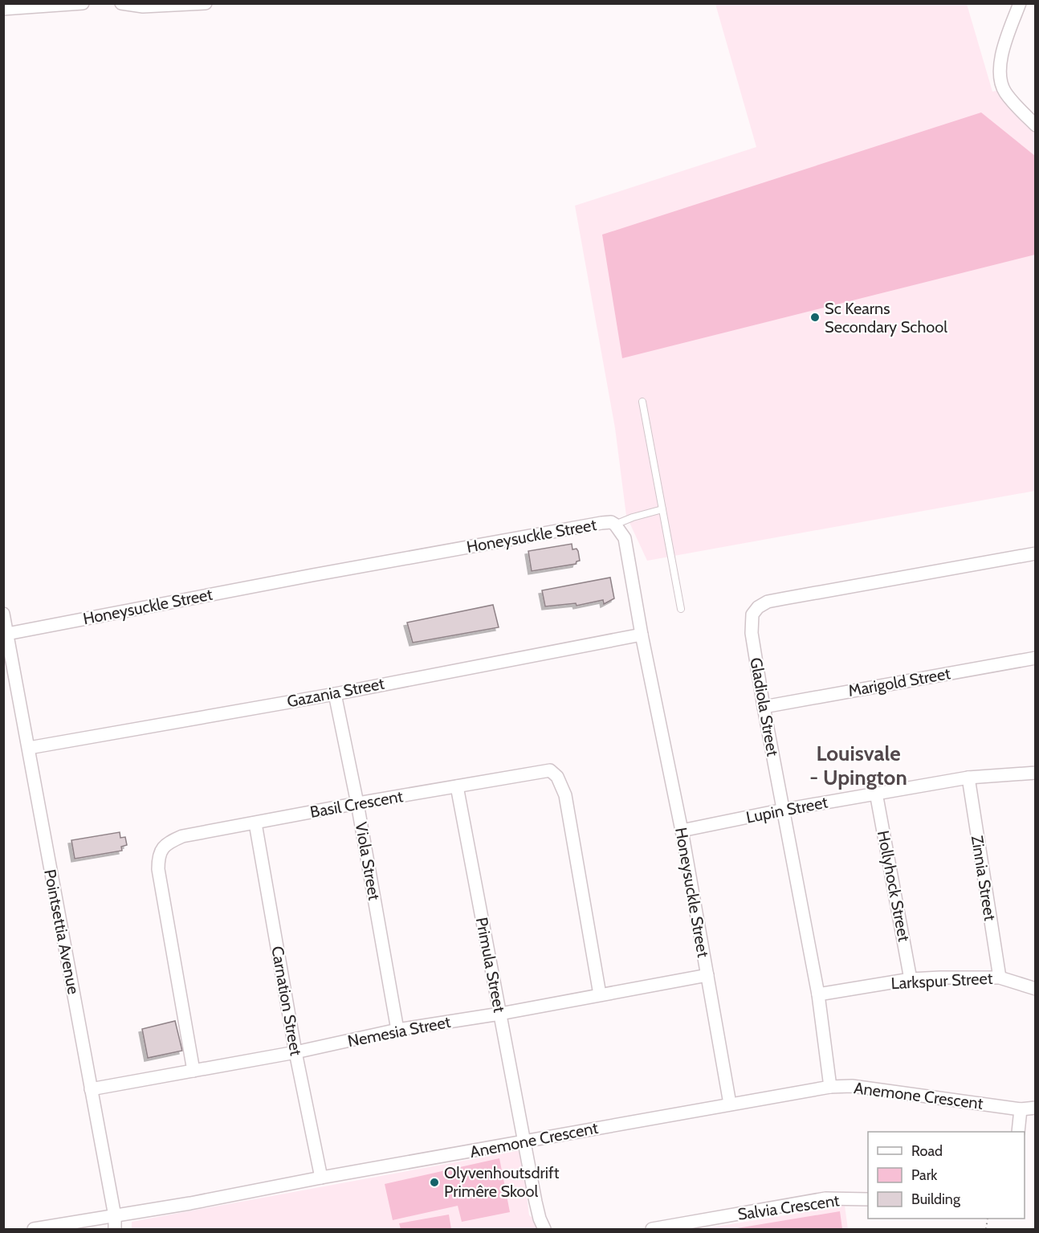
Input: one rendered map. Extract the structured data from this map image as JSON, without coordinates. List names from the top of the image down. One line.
{"streets":{"street":["Honeysuckle Street","Marigold Street","Gazania Street","Gladiola Street","Basil Crescent","Lupin Street","Viola Street","Zinnia Street","Hollyhock Street","Pointsettia Avenue","Primula Street","Larkspur Street","Carnation Street","Nemesia Street","Anemone Crescent","Salvia Crescent"]},"crossings":[["Honeysuckle Street","Gazania Street"],["Honeysuckle Street","Lupin Street"],["Honeysuckle Street","Pointsettia Avenue"],["Honeysuckle Street","Nemesia Street"],["Honeysuckle Street","Anemone Crescent"],["Marigold Street","Gladiola Street"],["Gazania Street","Viola Street"],["Gazania Street","Pointsettia Avenue"],["Gladiola Street","Lupin Street"],["Gladiola Street","Larkspur Street"],["Gladiola Street","Anemone Crescent"],["Basil Crescent","Viola Street"],["Basil Crescent","Primula Street"],["Basil Crescent","Carnation Street"],["Basil Crescent","Nemesia Street"],["Lupin Street","Zinnia Street"],["Lupin Street","Hollyhock Street"],["Viola Street","Nemesia Street"],["Zinnia Street","Larkspur Street"],["Hollyhock Street","Larkspur Street"],["Pointsettia Avenue","Nemesia Street"],["Pointsettia Avenue","Anemone Crescent"],["Primula Street","Nemesia Street"],["Primula Street","Anemone Crescent"],["Carnation Street","Nemesia Street"],["Carnation Street","Anemone Crescent"]],"districts":["Louisvale - Upington"],"places":["Sc Kearns Secondary School","Olyvenhoutsdrift Primêre Skool"],"legend":["Road","Park","Building"]}
